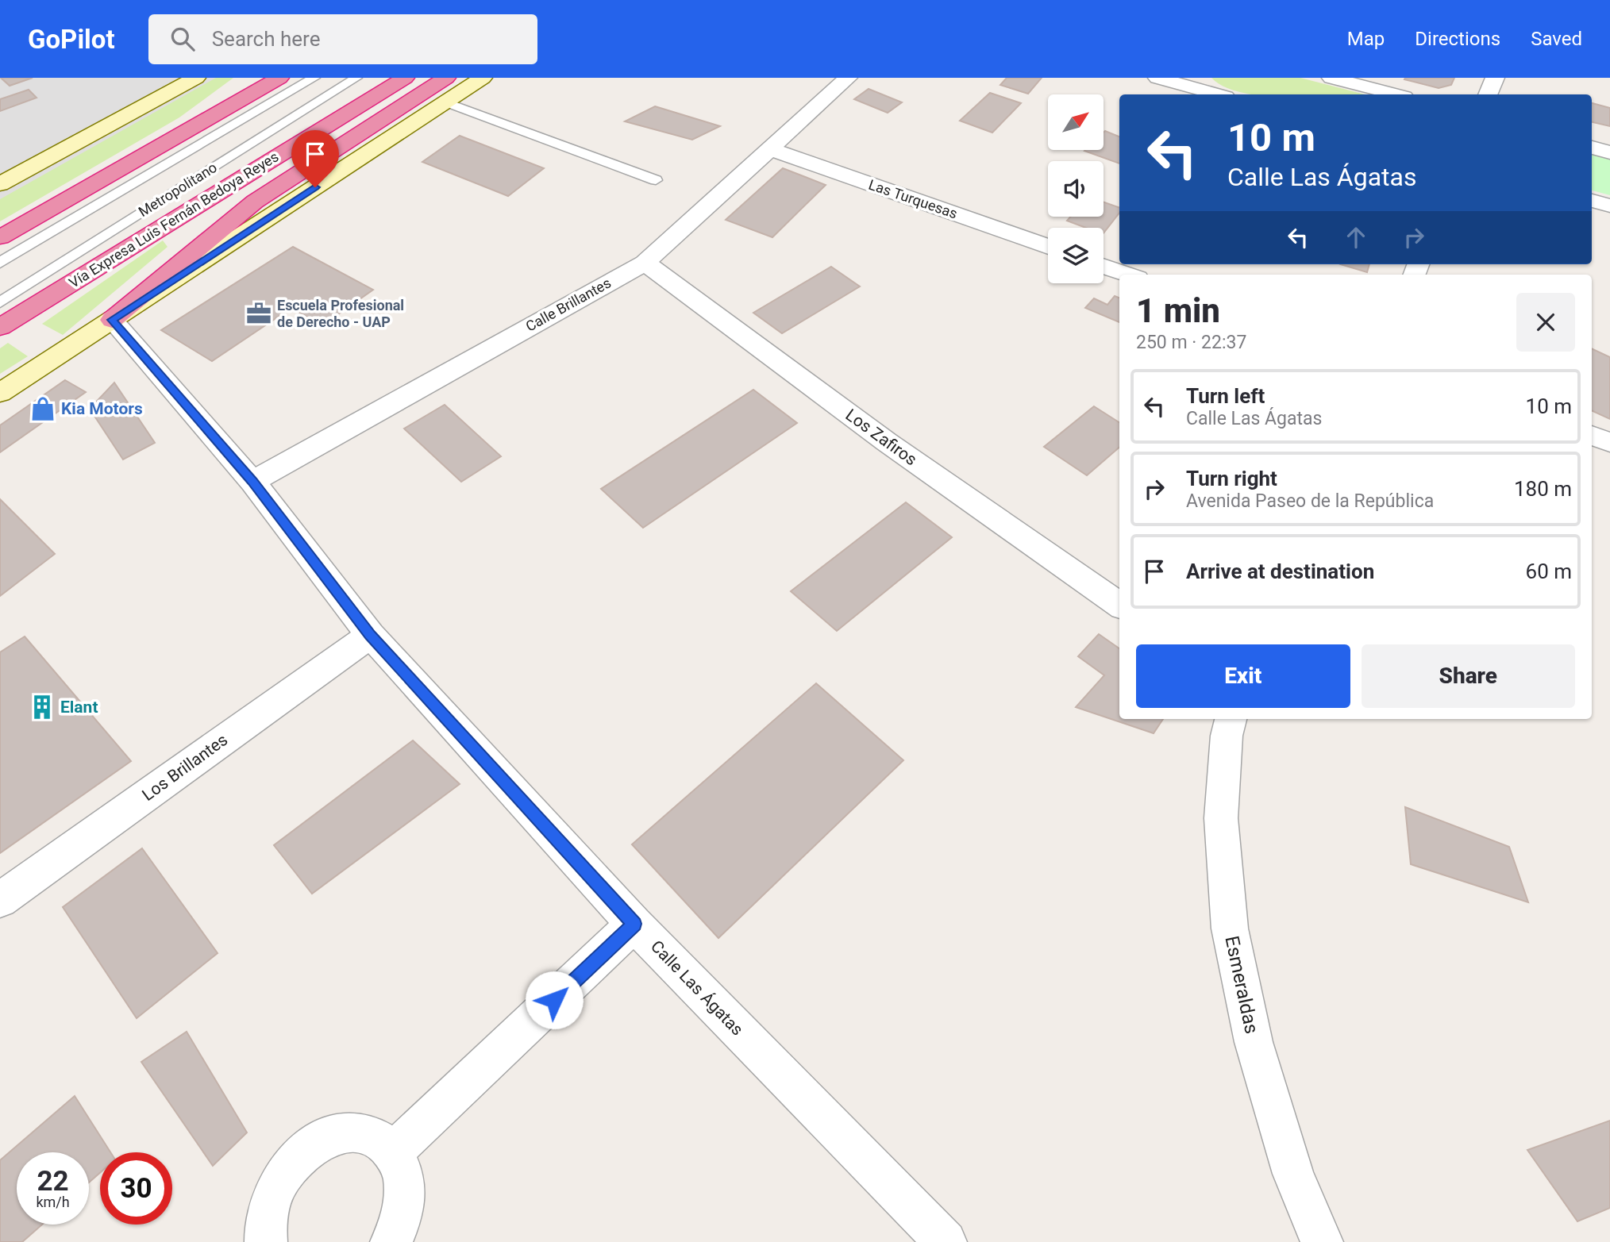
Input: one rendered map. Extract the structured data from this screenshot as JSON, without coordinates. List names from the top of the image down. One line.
{"streets":{"highway":["Vía Expresa Luis Fernán Bedoya Reyes"],"street":["Las Turquesas","Calle Brillantes","Los Zafiros","Los Brillantes","Esmeraldas","Calle Las Ágatas"],"lane":["Metropolitano"]},"crossings":[["Las Turquesas","Calle Brillantes"],["Calle Brillantes","Los Zafiros"],["Calle Brillantes","Calle Las Ágatas"],["Los Brillantes","Calle Las Ágatas"]],"places":{"office":["Escuela Profesional de Derecho - UAP"],"shop":["Kia Motors"],"building":["Elant"]},"north":"top right","page":{"header":"GoPilot","search":"Search here","nav":["Map","Directions","Saved"],"turn":["10 m","Calle Las Ágatas"],"heading":["1 min","250 m · 22:37"],"list":[{"name":"Turn left","note":"Calle Las Ágatas","value":"10 m"},{"name":"Turn right","note":"Avenida Paseo de la República","value":"180 m"},{"name":"Arrive at destination","value":"60 m"}],"buttons":["Exit","Share"],"speed":"22 km/h","limit":"30"}}
